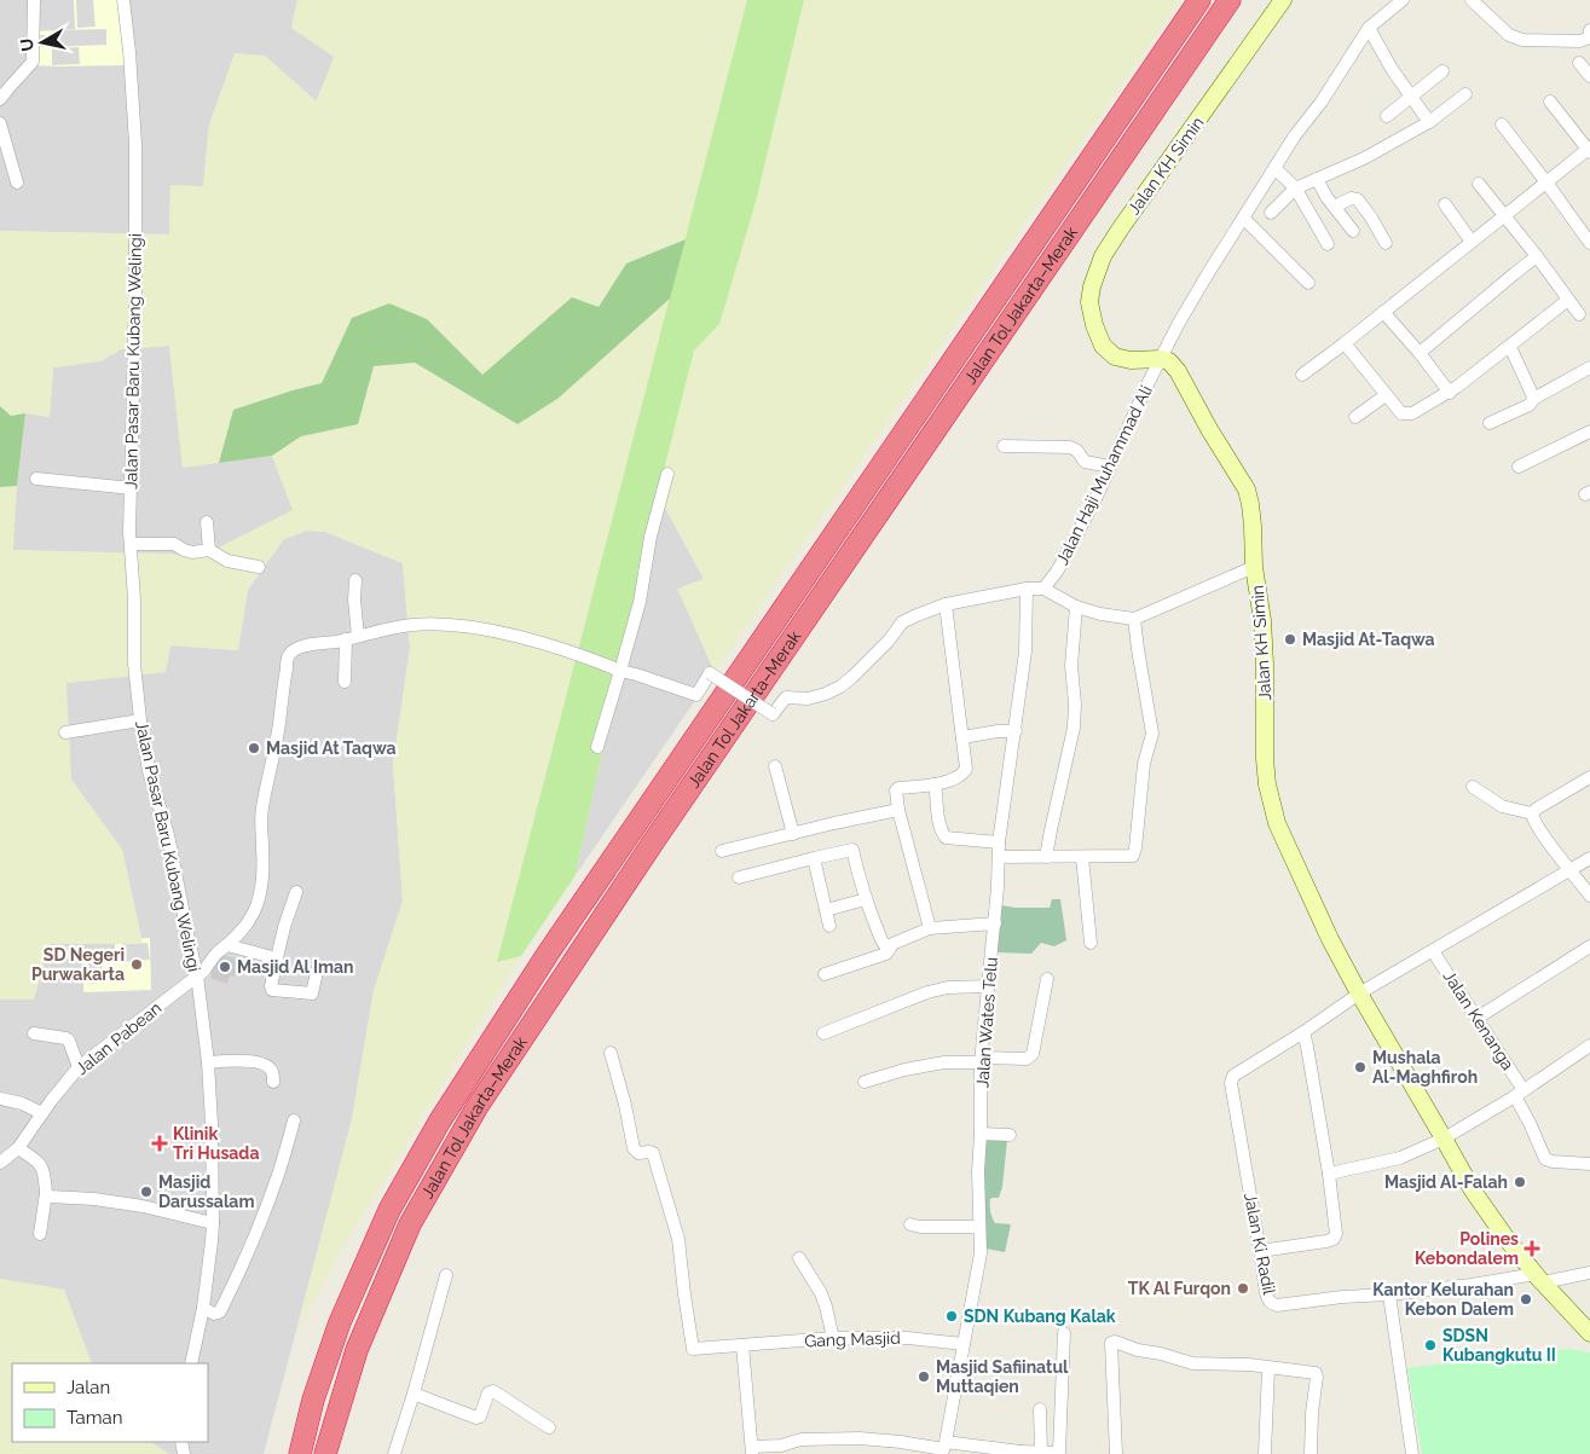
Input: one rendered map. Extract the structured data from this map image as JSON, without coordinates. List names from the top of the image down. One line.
{"streets":{"highway":["Jalan Tol Jakarta–Merak"],"street":["Jalan KH Simin","Jalan Pasar Baru Kubang Welingi","Jalan Haji Muhammad Ali","Jalan Kenanga","Jalan Wates Telu","Jalan Pabean","Jalan Ki Radil","Gang Masjid"]},"crossings":[["Jalan KH Simin","Jalan Haji Muhammad Ali"],["Jalan KH Simin","Jalan Ki Radil"],["Jalan Pasar Baru Kubang Welingi","Jalan Pabean"],["Jalan Kenanga","Jalan Ki Radil"],["Jalan Wates Telu","Gang Masjid"]],"places":{"other":["Masjid At-Taqwa","Masjid At Taqwa","SD Negeri Purwakarta","Masjid Al Iman","Mushala Al-Maghfiroh","Masjid Al-Falah","Masjid Darussalam","TK Al Furqon","Kantor Kelurahan Kebon Dalem","SDN Kubang Kalak","SDSN Kubangkutu II","Masjid Safiinatul Muttaqien"],"health":["Klinik Tri Husada","Polines Kebondalem"]},"legend":["Jalan","Taman"],"north":"left"}
